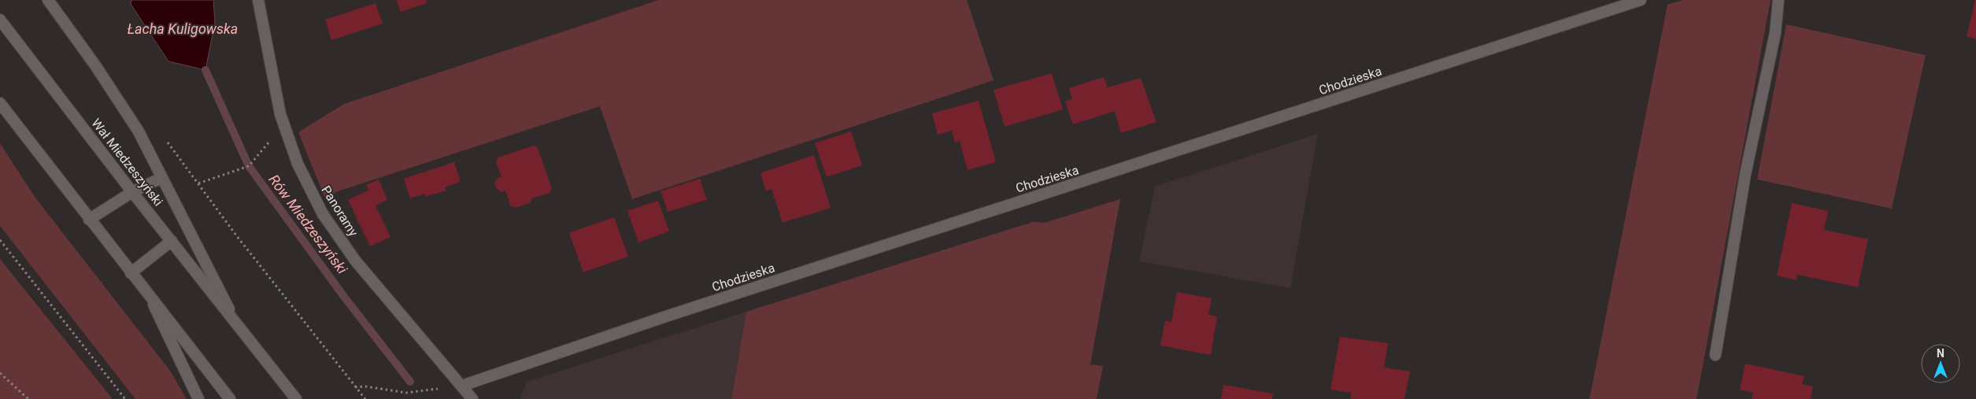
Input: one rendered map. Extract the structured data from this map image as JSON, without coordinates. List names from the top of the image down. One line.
{"streets":{"street":["Chodzieska","Wał Miedzeszyński","Panoramy"]},"crossings":[["Chodzieska","Panoramy"]],"water":["Łacha Kuligowska","Rów Miedzeszyński"],"north":"top"}
